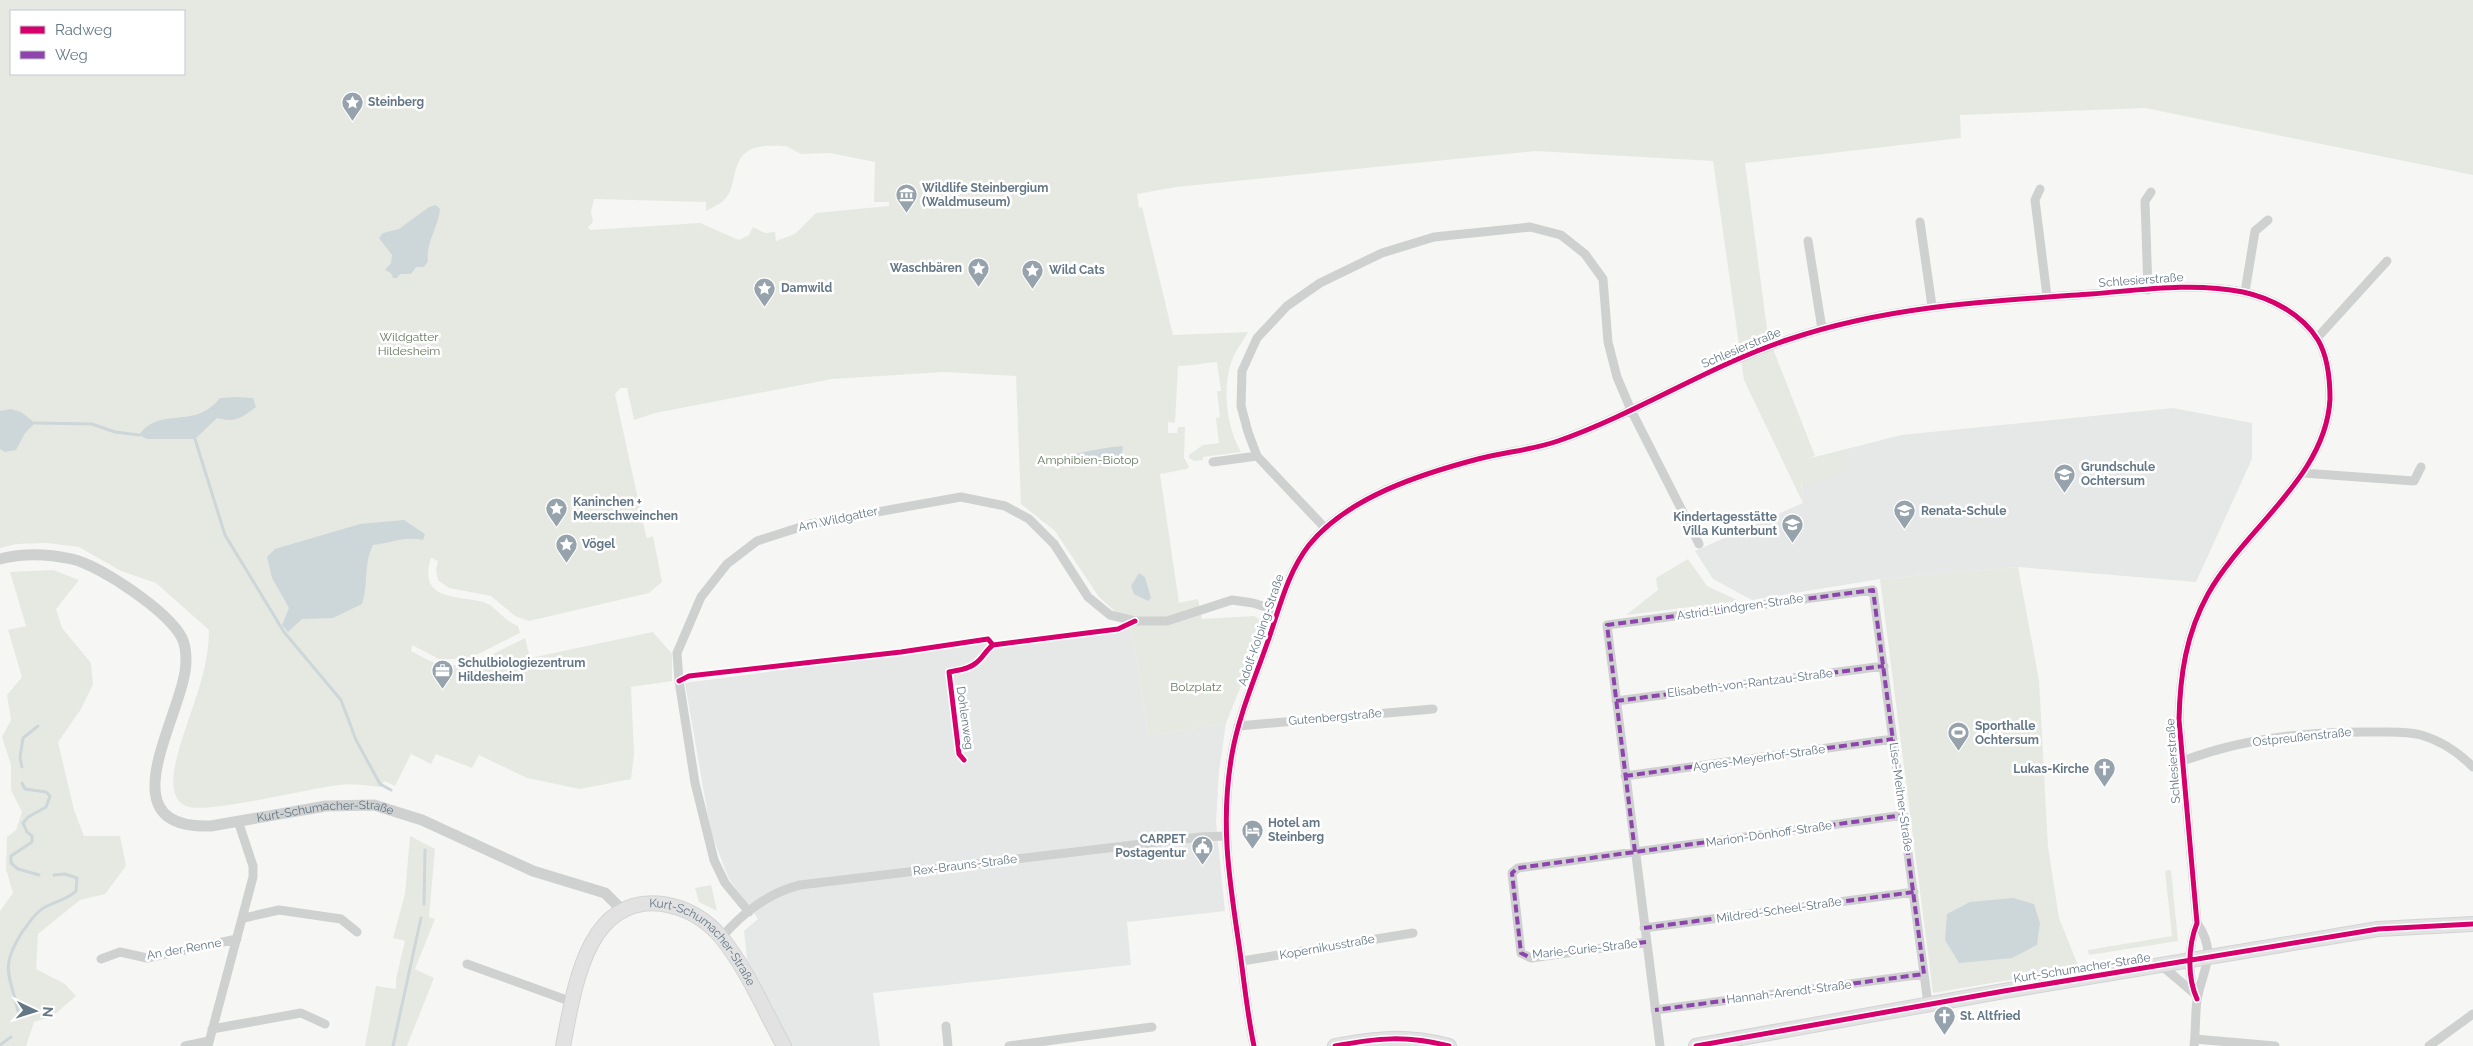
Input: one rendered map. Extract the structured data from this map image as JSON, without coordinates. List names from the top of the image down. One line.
{"streets":{"main road":["Kurt-Schumacher-Straße"],"street":["Schlesierstraße","Am Wildgatter","Astrid-Lindgren-Straße","Adolf-Kolping-Straße","Elisabeth-von-Rantzau-Straße","Gutenbergstraße","Ostpreußenstraße","Agnes-Meyerhof-Straße","Lise-Meitner-Straße","Marion-Dönhoff-Straße","Rex-Brauns-Straße","Mildred-Scheel-Straße","Kopernikusstraße","An der Renne","Marie-Curie-Straße","Hannah-Arendt-Straße"],"cycle path":["Dohlenweg"]},"crossings":[["Schlesierstraße","Adolf-Kolping-Straße"],["Schlesierstraße","Ostpreußenstraße"],["Schlesierstraße","Kurt-Schumacher-Straße"],["Am Wildgatter","Adolf-Kolping-Straße"],["Am Wildgatter","Rex-Brauns-Straße"],["Astrid-Lindgren-Straße","Lise-Meitner-Straße"],["Astrid-Lindgren-Straße","Marie-Curie-Straße"],["Adolf-Kolping-Straße","Gutenbergstraße"],["Adolf-Kolping-Straße","Rex-Brauns-Straße"],["Adolf-Kolping-Straße","Kopernikusstraße"],["Elisabeth-von-Rantzau-Straße","Lise-Meitner-Straße"],["Elisabeth-von-Rantzau-Straße","Marie-Curie-Straße"],["Agnes-Meyerhof-Straße","Lise-Meitner-Straße"],["Agnes-Meyerhof-Straße","Marie-Curie-Straße"],["Lise-Meitner-Straße","Kurt-Schumacher-Straße"],["Lise-Meitner-Straße","Marion-Dönhoff-Straße"],["Lise-Meitner-Straße","Mildred-Scheel-Straße"],["Lise-Meitner-Straße","Hannah-Arendt-Straße"],["Kurt-Schumacher-Straße","Rex-Brauns-Straße"],["Kurt-Schumacher-Straße","An der Renne"],["Marion-Dönhoff-Straße","Marie-Curie-Straße"],["Mildred-Scheel-Straße","Marie-Curie-Straße"],["Marie-Curie-Straße","Hannah-Arendt-Straße"]],"parks":["Wildgatter Hildesheim","Amphibien-Biotop","Bolzplatz"],"places":{"place":["Steinberg","Waschbären","Wild Cats","Damwild","Kaninchen + Meerschweinchen","Vögel"],"museum":["Wildlife Steinbergium (Waldmuseum)"],"school or university":["Grundschule Ochtersum","Renata-Schule","Kindertagesstätte Villa Kunterbunt"],"office":["Schulbiologiezentrum Hildesheim"],"sports":["Sporthalle Ochtersum"],"church":["Lukas-Kirche","St. Altfried"],"hotel":["Hotel am Steinberg"],"public building":["CARPET Postagentur"]},"legend":["Radweg","Weg"],"north":"right"}
